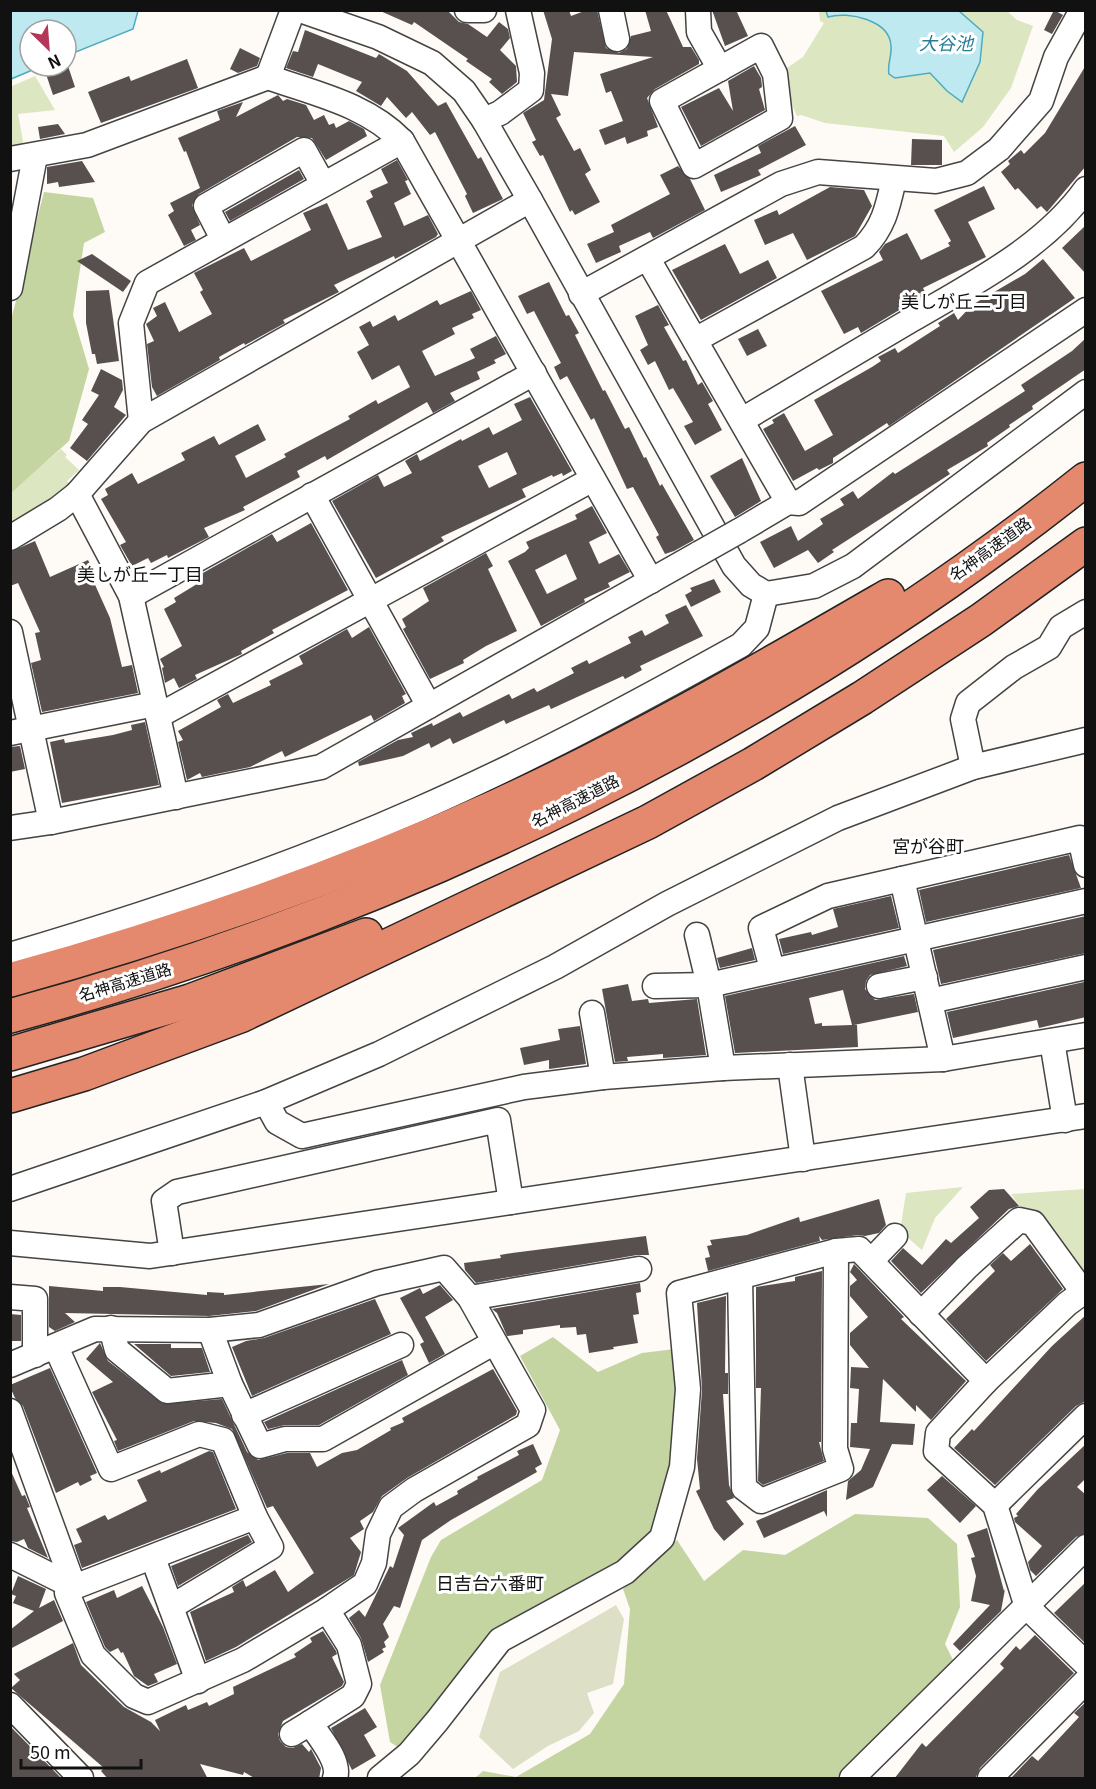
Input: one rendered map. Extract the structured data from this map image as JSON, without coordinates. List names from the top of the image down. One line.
{"streets":{"highway":["名神高速道路"]},"districts":["美しが丘二丁目","美しが丘一丁目","宮が谷町","日吉台六番町"],"water":["大谷池"],"scale_bar":"50 m","north":"bottom right"}
